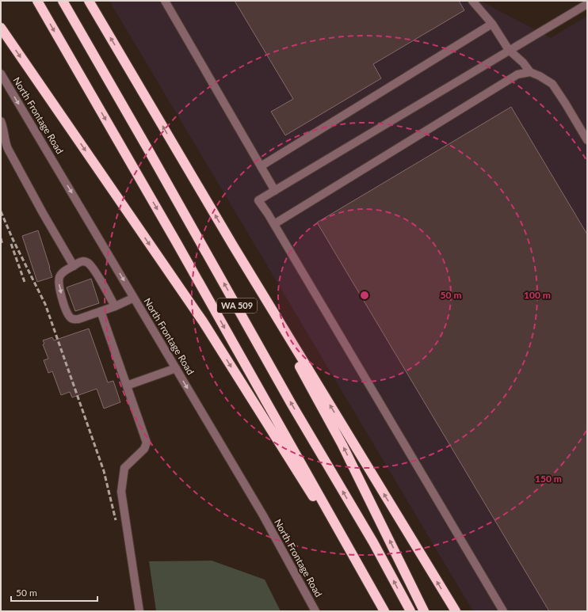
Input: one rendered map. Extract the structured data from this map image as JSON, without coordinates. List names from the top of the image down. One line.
{"streets":{"highway":["WA 509"],"street":["North Frontage Road"]},"scale_bar":"50 m","rings":["50 m","100 m","150 m"]}
